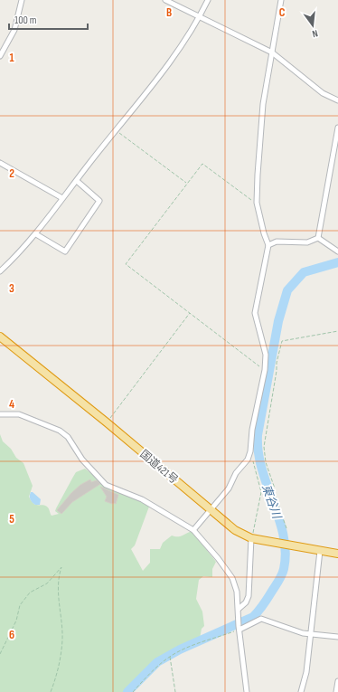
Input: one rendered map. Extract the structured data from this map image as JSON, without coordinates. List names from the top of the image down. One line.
{"streets":{"highway":["国道421号"]},"water":["東谷川"],"scale_bar":"100 m","north":"bottom","grid":{"columns":["B","C"],"rows":["1","2","3","4","5","6"]}}
